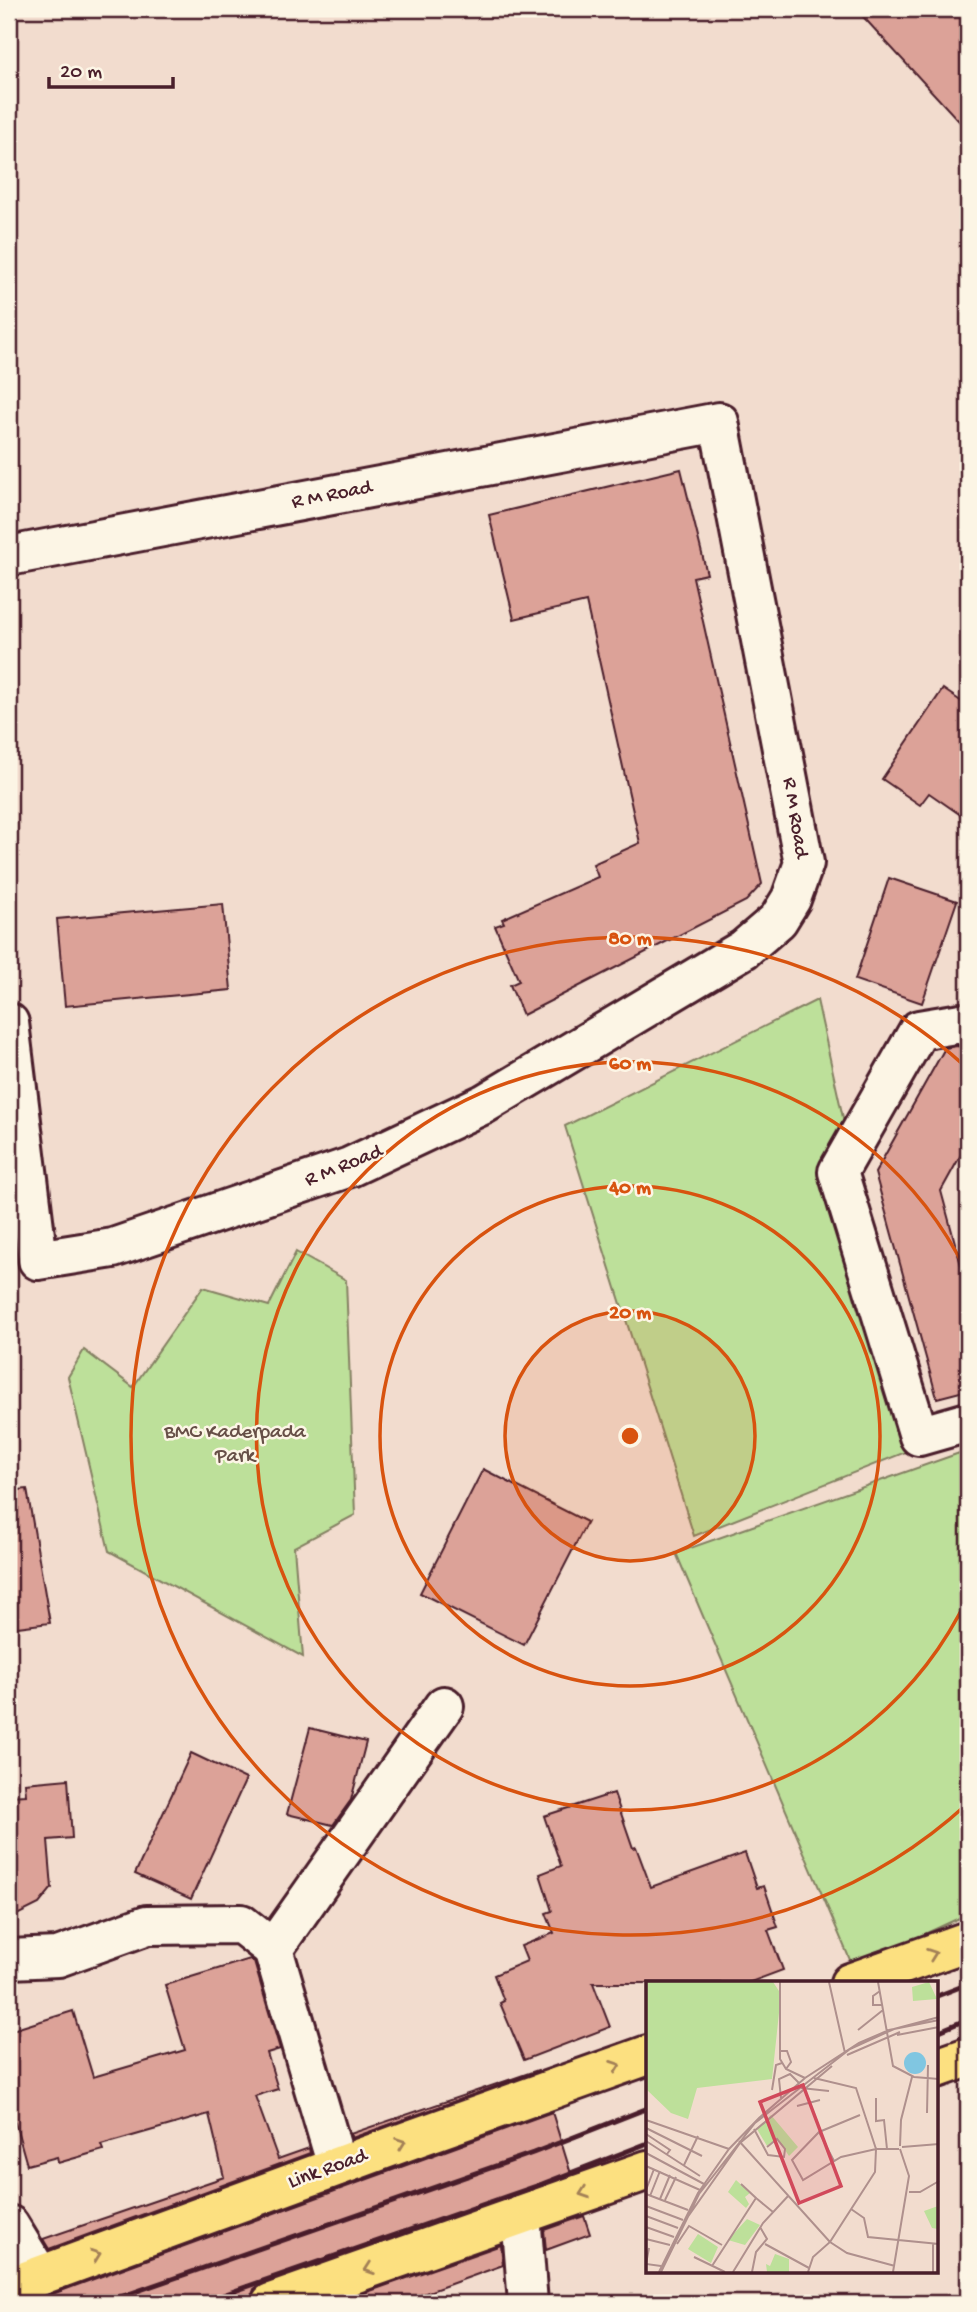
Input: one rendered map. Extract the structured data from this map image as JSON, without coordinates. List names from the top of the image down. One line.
{"streets":{"main road":["Link Road"],"street":["R M Road"]},"parks":["BMC Kaderpada Park"],"scale_bar":"20 m","rings":["80 m","60 m","40 m","20 m"]}
